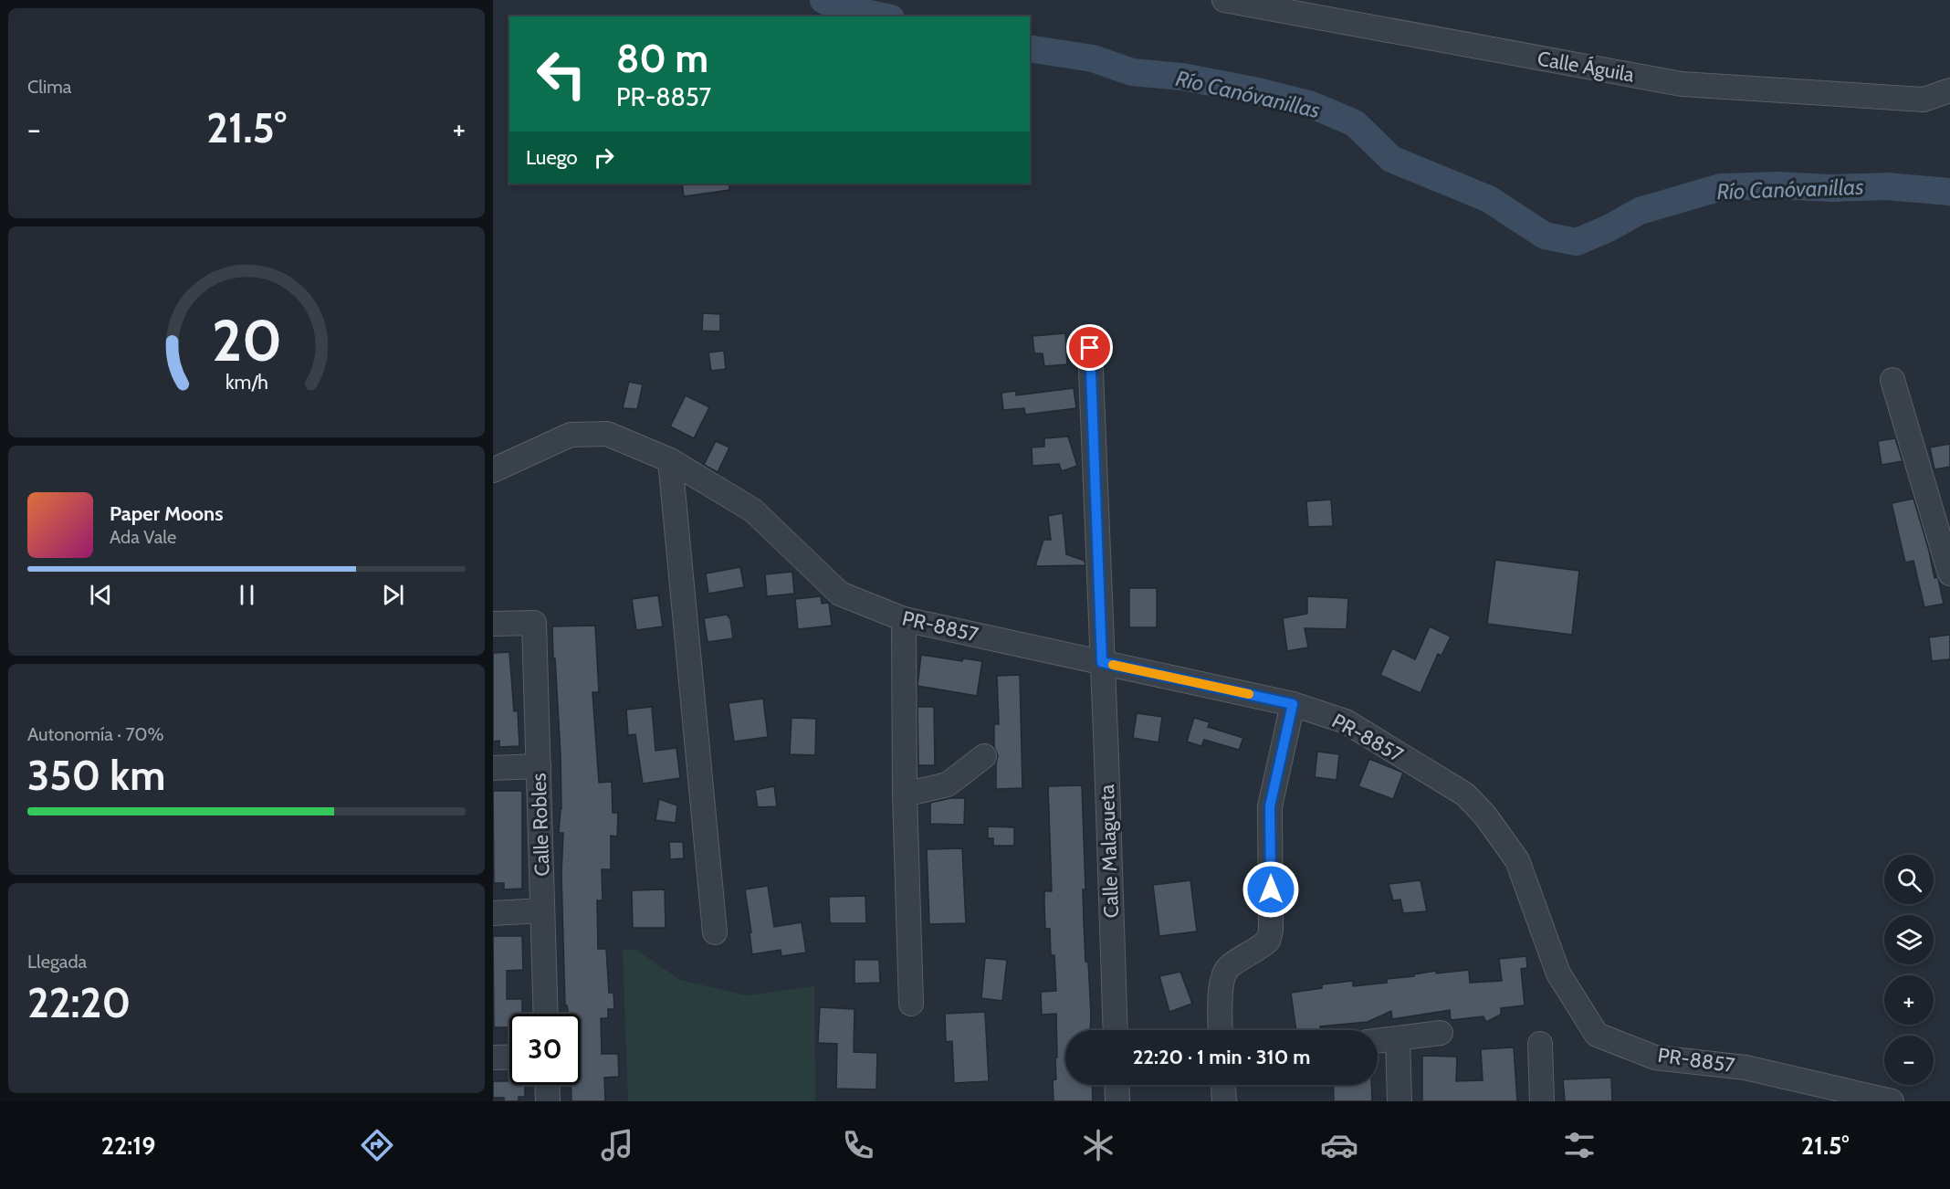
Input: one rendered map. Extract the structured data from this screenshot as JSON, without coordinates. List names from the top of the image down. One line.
{"streets":{"street":["Calle Águila","PR-8857","Calle Robles","Calle Malagueta"]},"crossings":[["PR-8857","Calle Malagueta"]],"water":["Río Canóvanillas"],"page":{"tile":["Clima",["Autonomía · 70%","350 km"],["Llegada","22:20"]],"turn":["80 m","PR-8857"],"heat":["−","21.5°","+"],"then":"Luego","song":["Paper Moons","Ada Vale"],"map_buttons":["+","−"],"limit":"30","trip":"22:20 · 1 min · 310 m","tabs":["22:19","21.5°"],"gauge":["20","km/h"]}}
